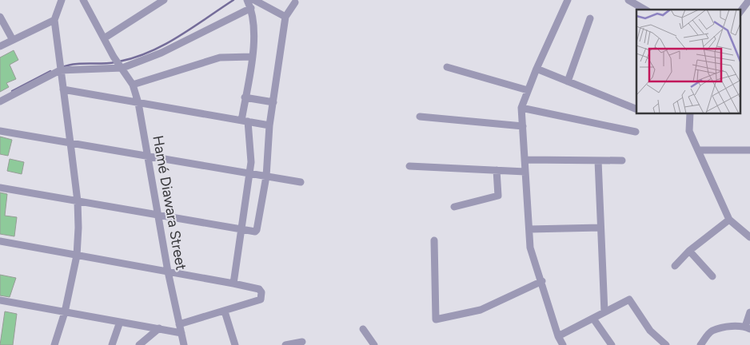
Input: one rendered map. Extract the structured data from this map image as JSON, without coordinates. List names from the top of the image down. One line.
{"streets":{"street":["Hamé Diawara Street"]}}
